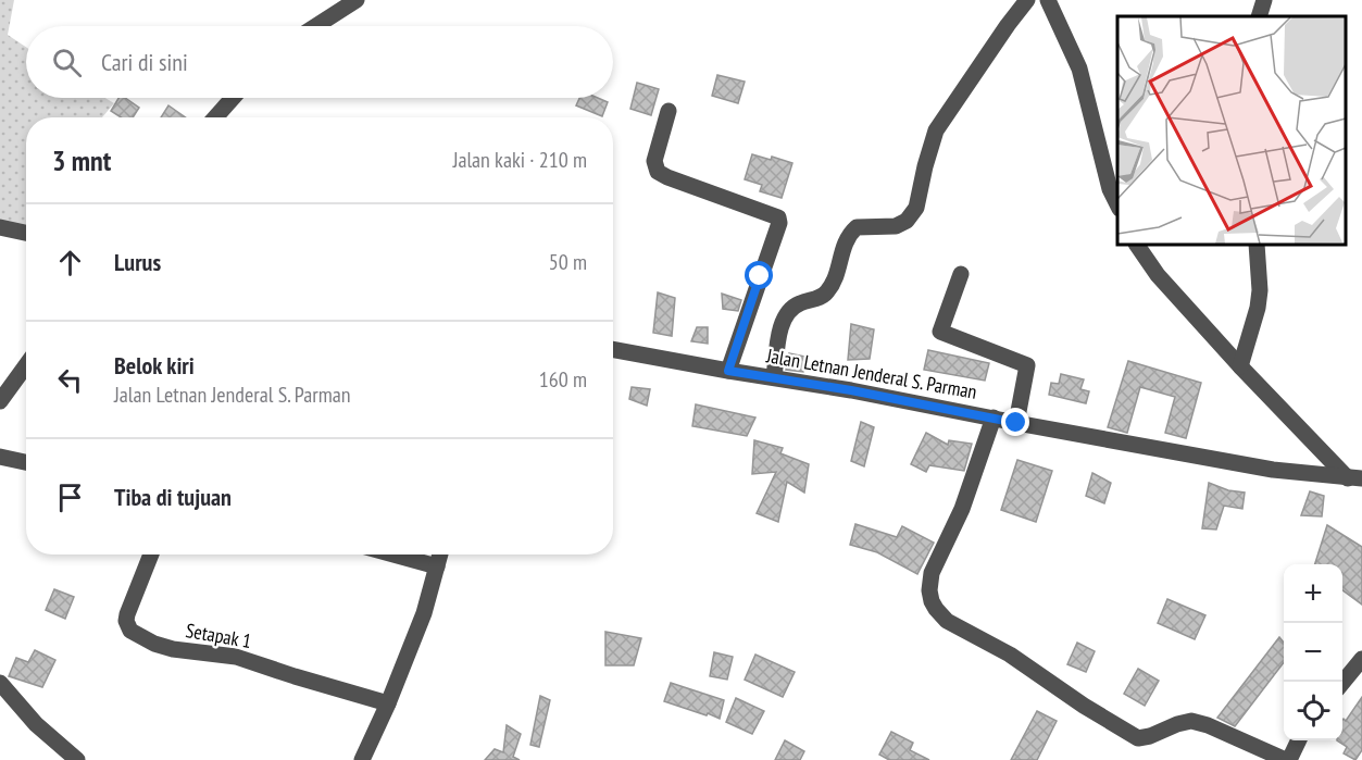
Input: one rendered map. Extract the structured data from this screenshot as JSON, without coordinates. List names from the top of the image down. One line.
{"streets":{"street":["Jalan Letnan Jenderal S. Parman","Setapak 1"]},"page":{"search":"Cari di sini","heading":["3 mnt","Jalan kaki · 210 m"],"list":[["Lurus","50 m"],["Belok kiri","Jalan Letnan Jenderal S. Parman","160 m"],"Tiba di tujuan"],"map_buttons":["+","−"]}}
